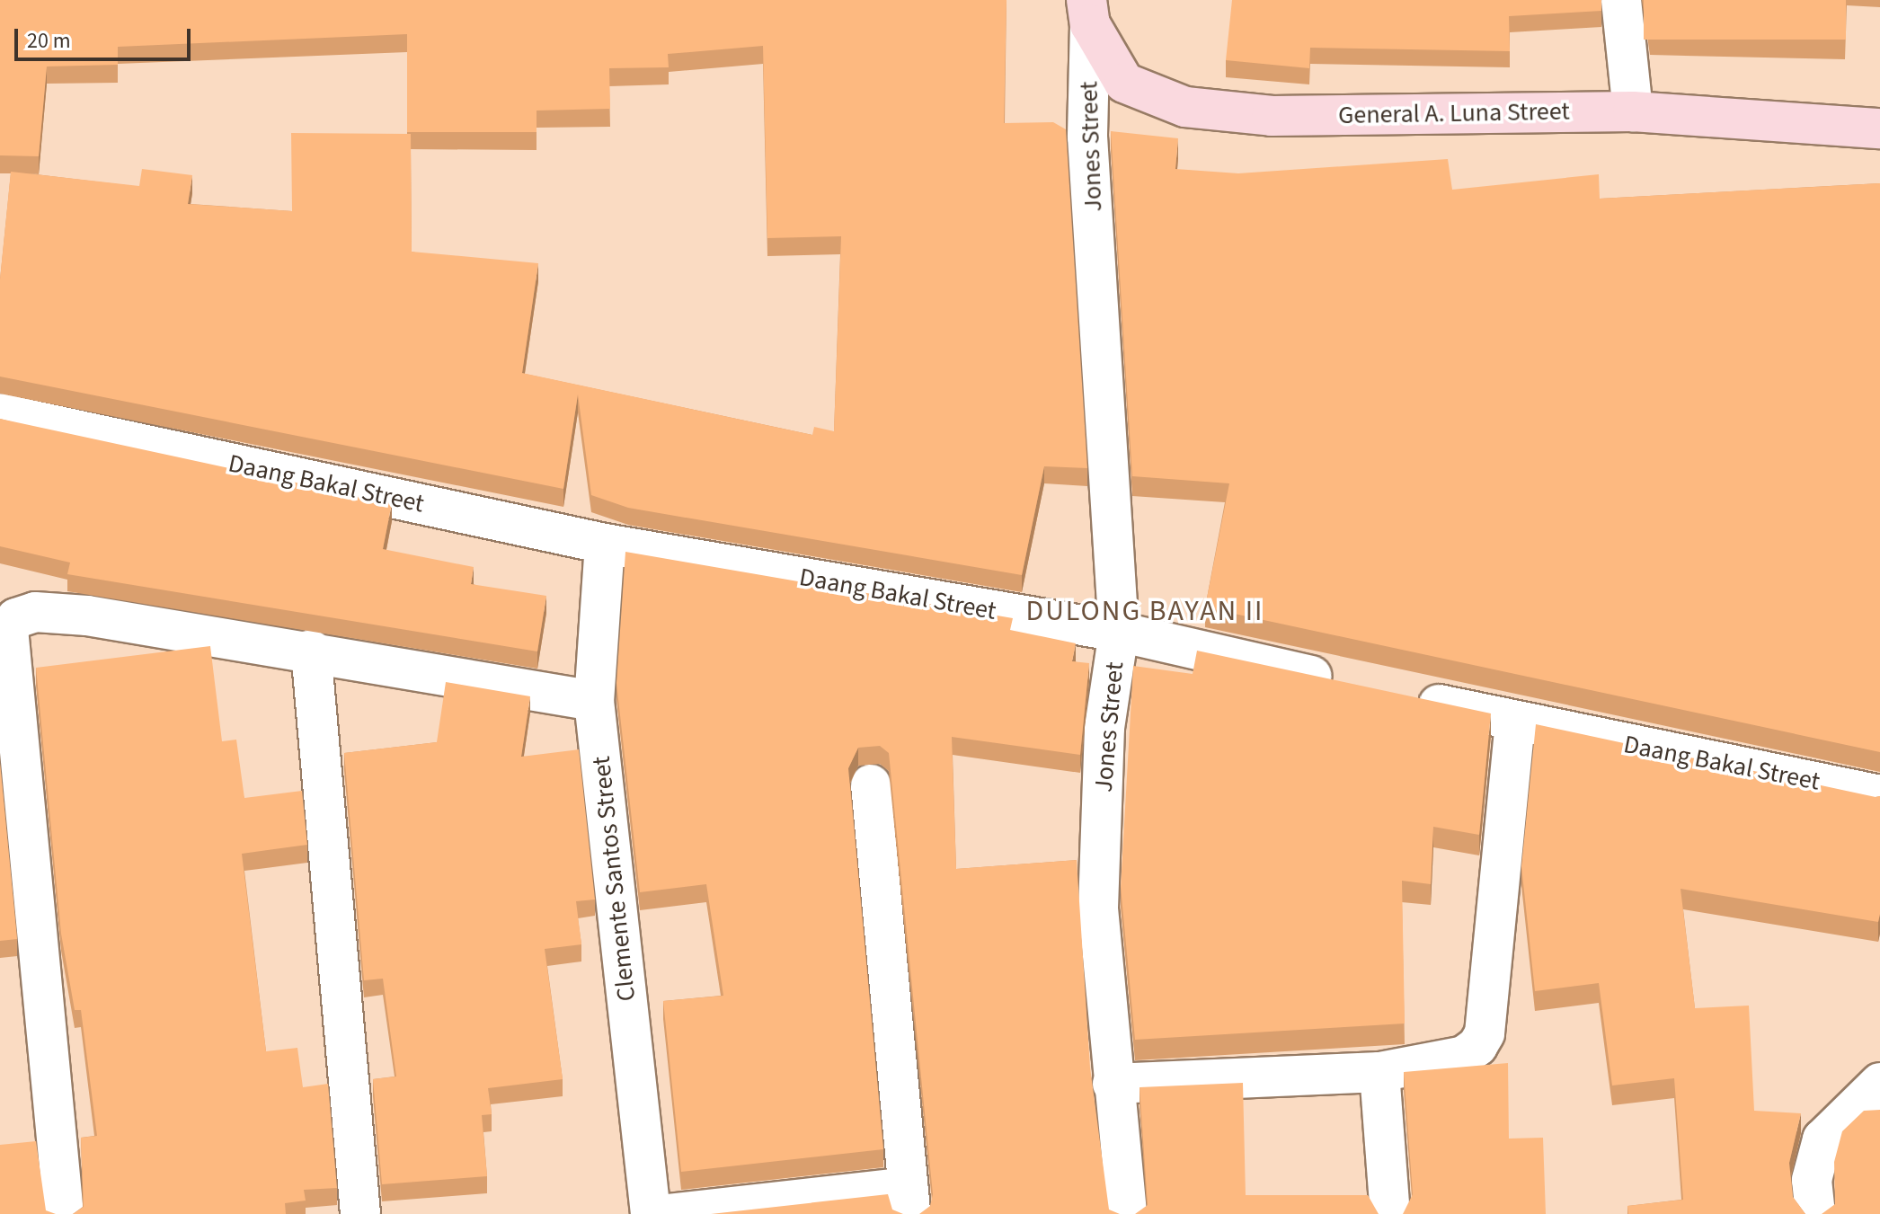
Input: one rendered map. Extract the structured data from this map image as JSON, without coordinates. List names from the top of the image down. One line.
{"streets":{"main road":["General A. Luna Street"],"street":["Jones Street","Daang Bakal Street","Clemente Santos Street"]},"crossings":[["General A. Luna Street","Jones Street"],["Jones Street","Daang Bakal Street"],["Daang Bakal Street","Clemente Santos Street"]],"districts":["DULONG BAYAN II"],"scale_bar":"20 m"}
